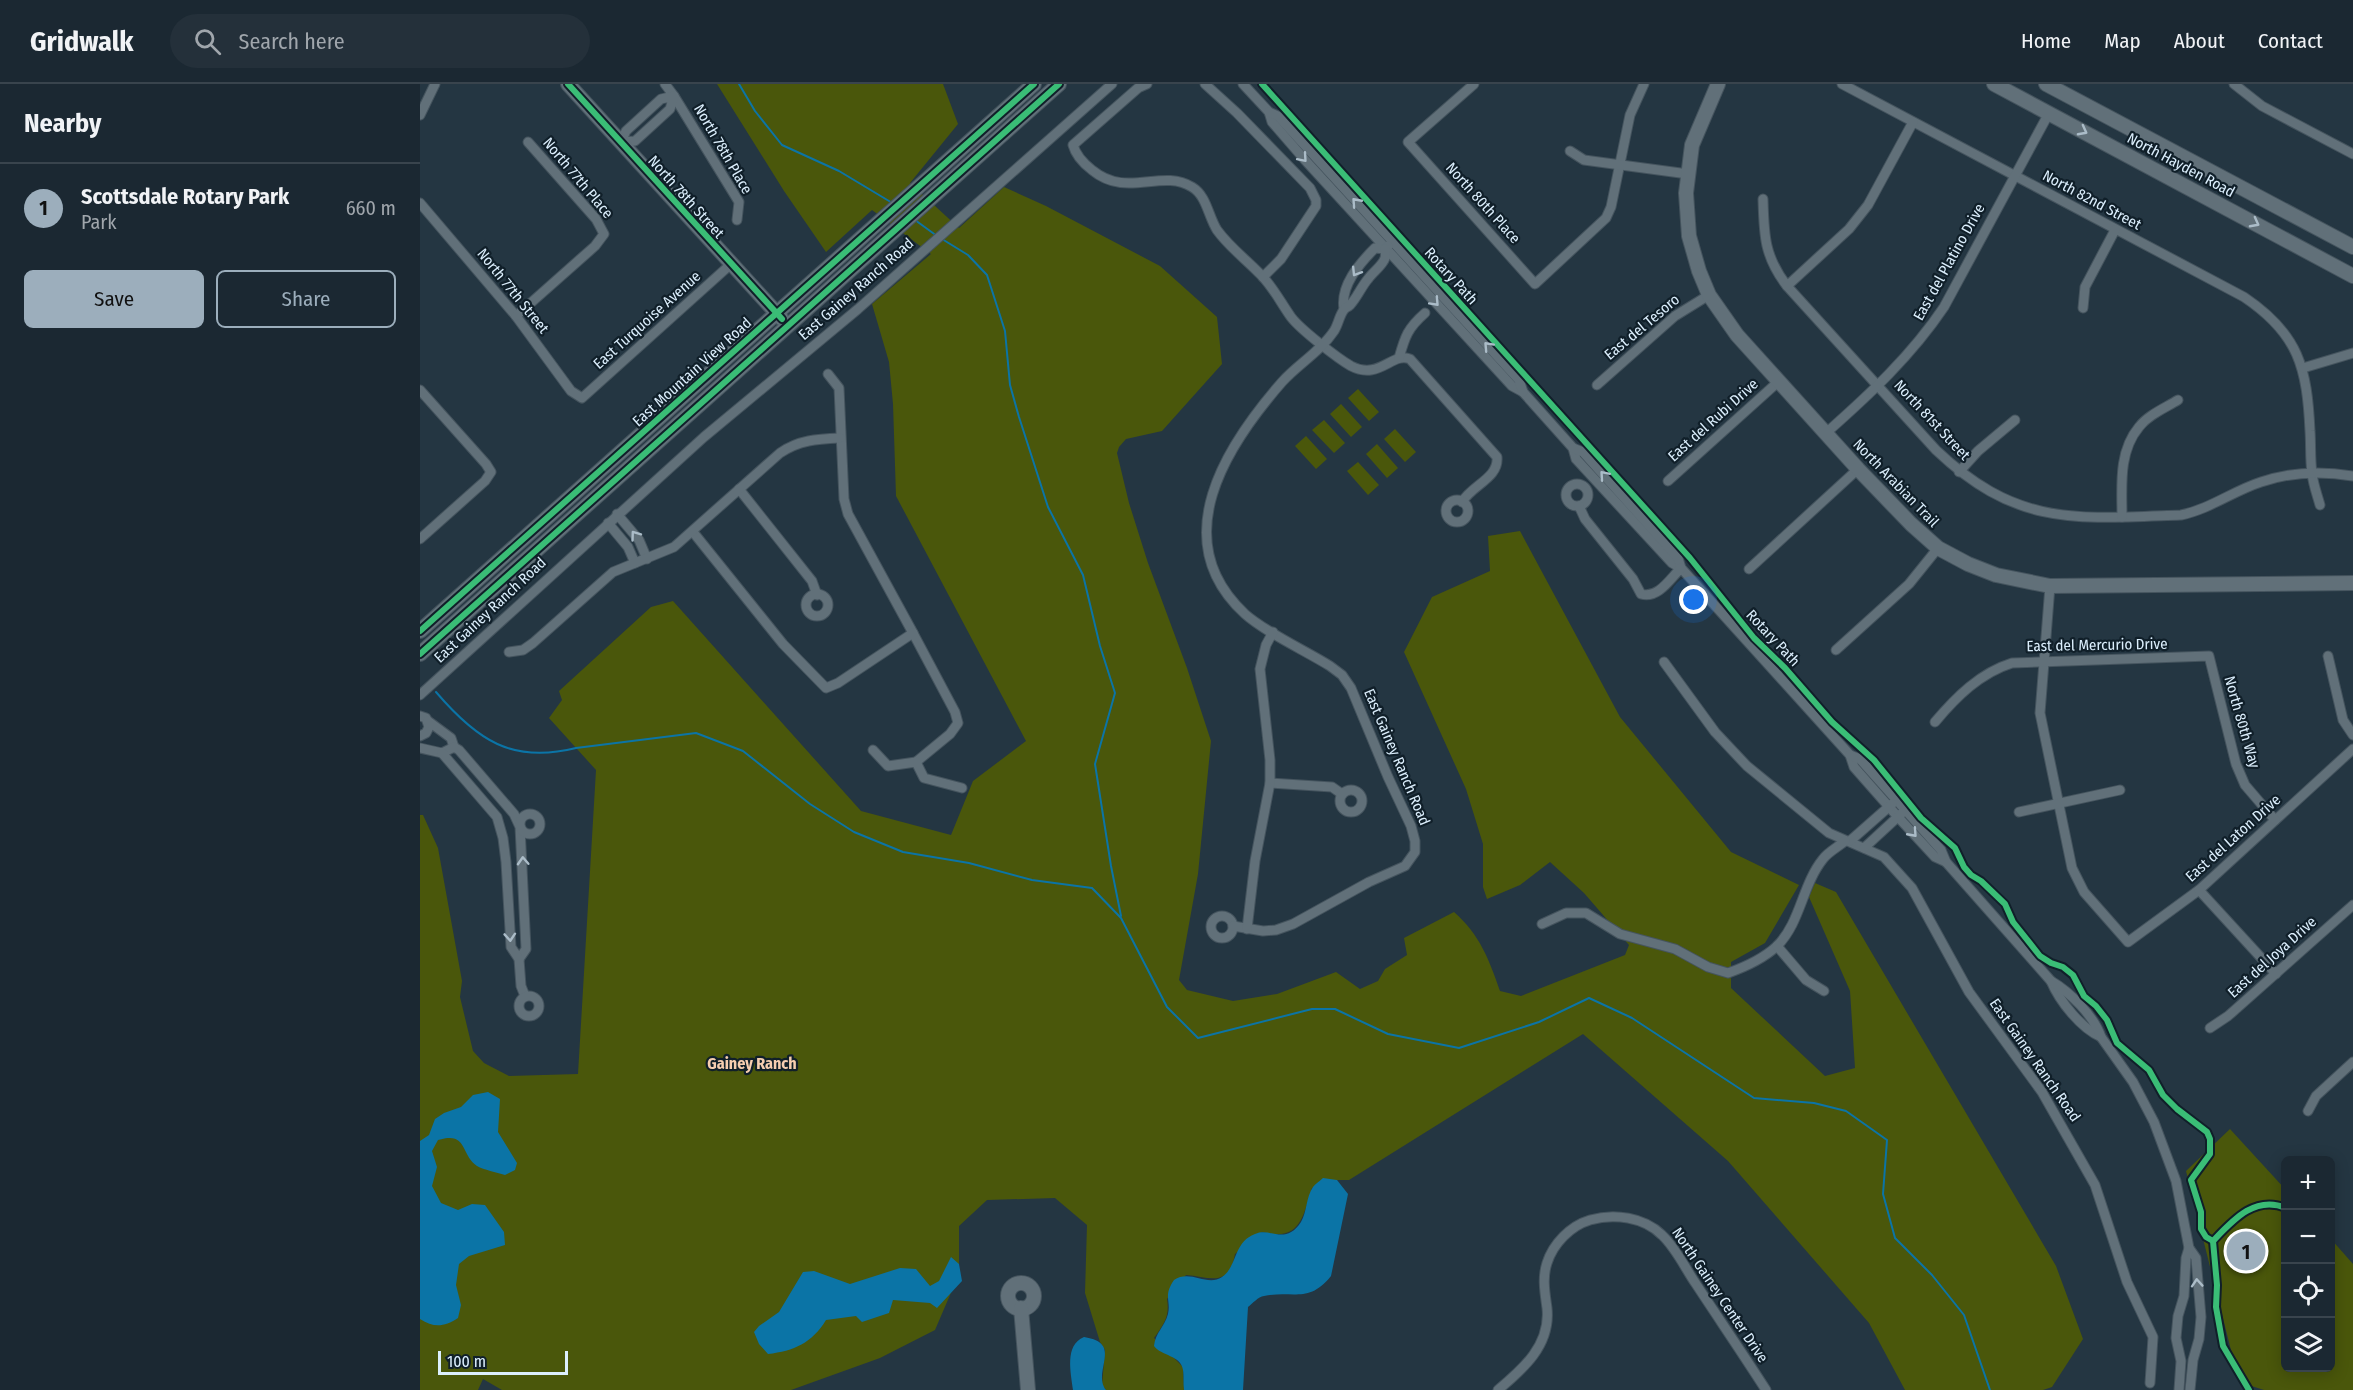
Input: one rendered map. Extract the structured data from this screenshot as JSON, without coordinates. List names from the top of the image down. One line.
{"streets":{"main road":["North Hayden Road","North 78th Street","East Mountain View Road","North Arabian Trail"],"street":["North 78th Place","North 77th Place","North 82nd Street","North 80th Place","East del Platino Drive","East Gainey Ranch Road","North 77th Street","East Turquoise Avenue","East del Tesoro","East del Rubi Drive","North 81st Street","East del Mercurio Drive","North 80th Way","East del Laton Drive","East del Joya Drive","North Gainey Center Drive"],"cycle path":["Rotary Path"]},"crossings":[["North 78th Place","North 78th Street"],["North Hayden Road","East del Platino Drive"],["North 77th Place","North 77th Street"],["North 78th Street","East Turquoise Avenue"],["North 78th Street","East Mountain View Road"],["North 82nd Street","East del Platino Drive"],["North 82nd Street","North 81st Street"],["East del Platino Drive","North 81st Street"],["East del Platino Drive","North Arabian Trail"],["North 77th Street","East Turquoise Avenue"],["East del Tesoro","North Arabian Trail"],["East del Rubi Drive","North Arabian Trail"],["East del Mercurio Drive","North 80th Way"],["North 80th Way","East del Laton Drive"]],"districts":["Gainey Ranch"],"scale_bar":"100 m","page":{"header":"Gridwalk","search":"Search here","nav":["Home","Map","About","Contact"],"heading":"Nearby","list":[{"mark":"1","name":"Scottsdale Rotary Park","note":"Park","value":"660 m"}],"buttons":["Save","Share"],"map_buttons":["+","−"],"pins":"1","scale":"100 m"}}
